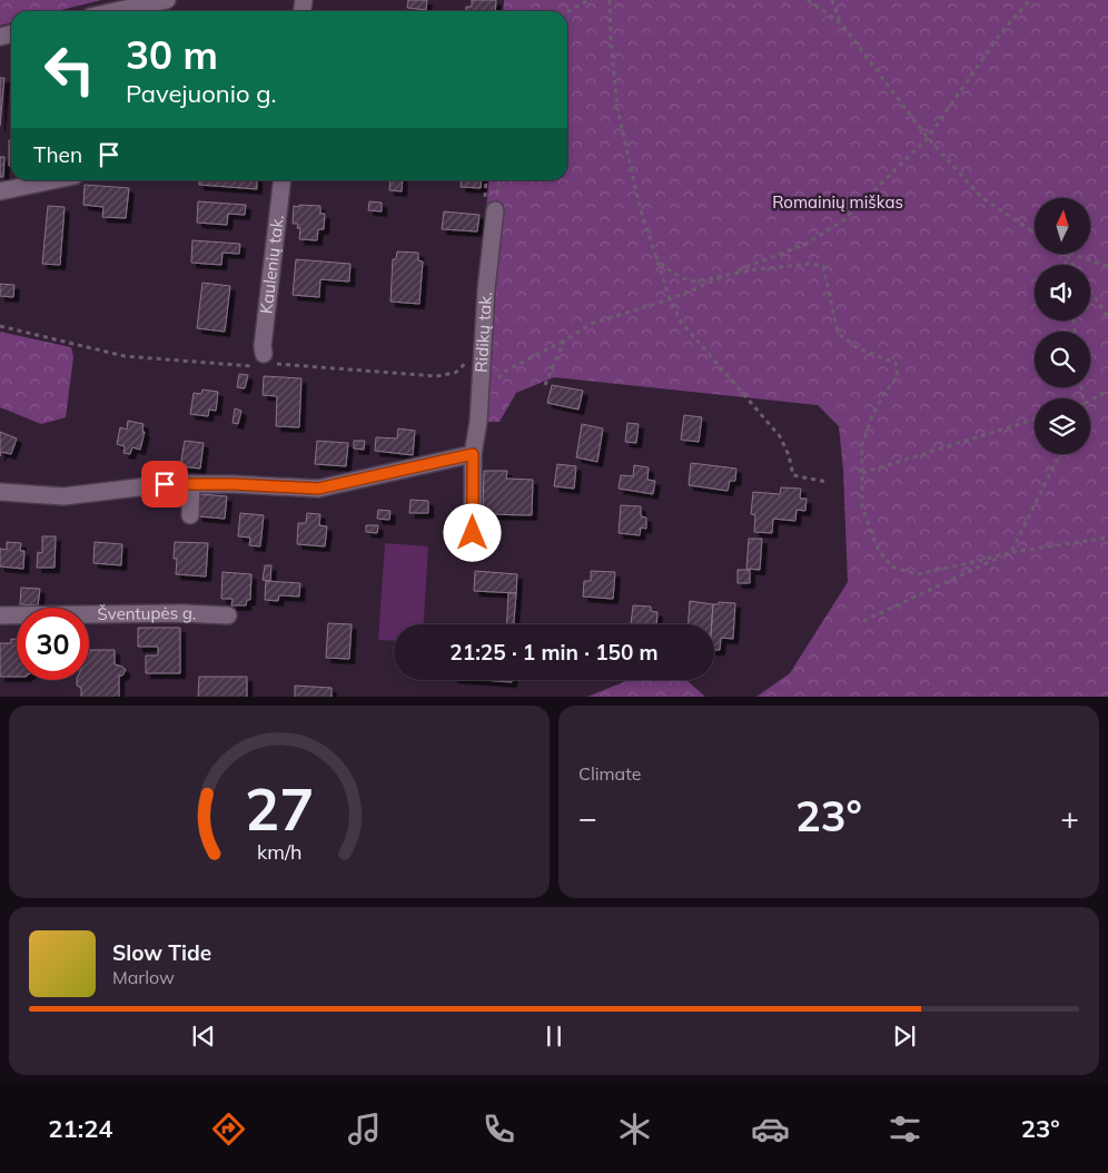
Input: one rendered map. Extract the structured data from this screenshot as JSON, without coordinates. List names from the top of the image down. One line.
{"streets":{"street":["Kaulenių tak.","Ridikų tak.","Šventupės g."]},"parks":["Romainių miškas"],"north":"top","page":{"turn":["30 m","Pavejuonio g."],"then":"Then","limit":"30","trip":"21:25 · 1 min · 150 m","tile":"Climate","heat":["−","23°","+"],"song":["Slow Tide","Marlow"],"tabs":["21:24","23°"],"gauge":["27","km/h"]}}
